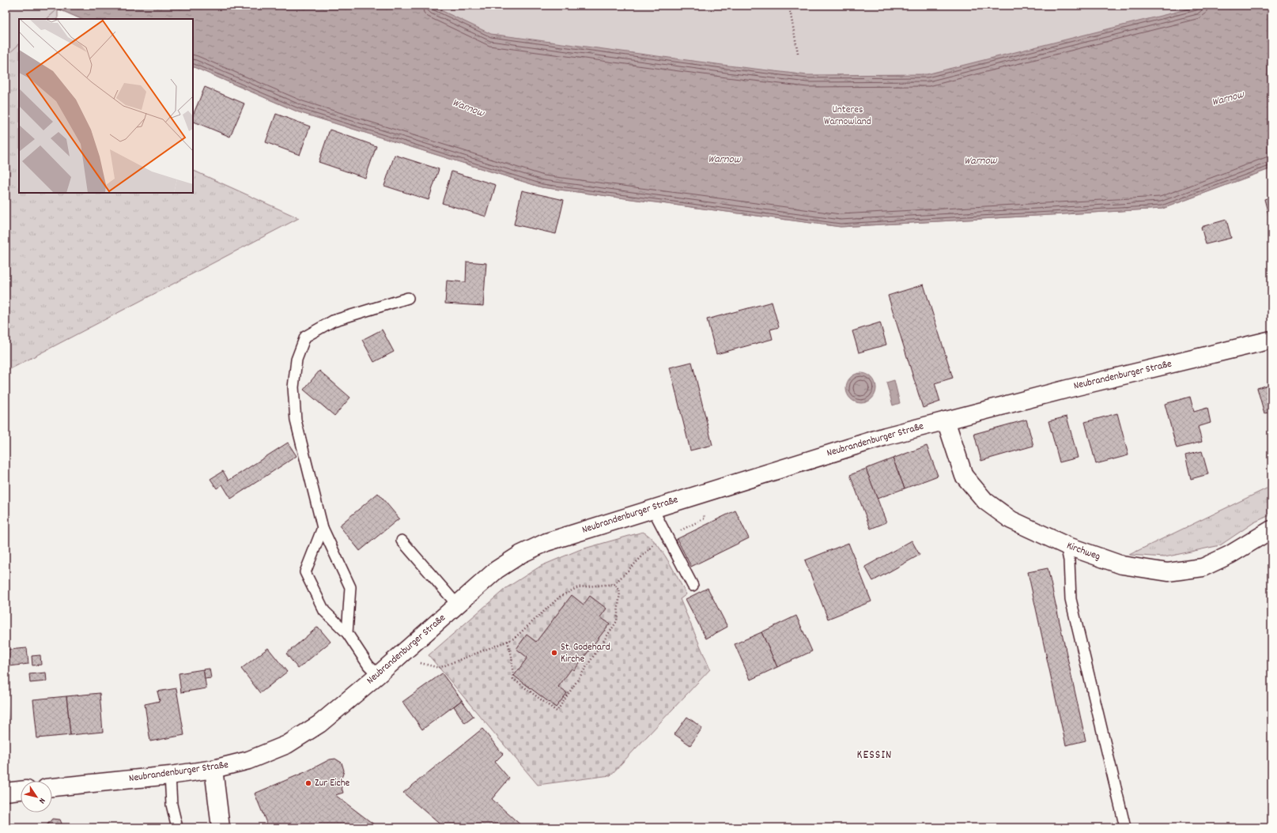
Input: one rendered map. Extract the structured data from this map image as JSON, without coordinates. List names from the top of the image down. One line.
{"streets":{"main road":["Neubrandenburger Straße","Kirchweg"]},"crossings":[["Neubrandenburger Straße","Kirchweg"]],"districts":["KESSIN"],"water":["Warnow"],"parks":["Unteres Warnowland"],"places":["St. Godehard Kirche","Zur Eiche"],"north":"bottom right"}
